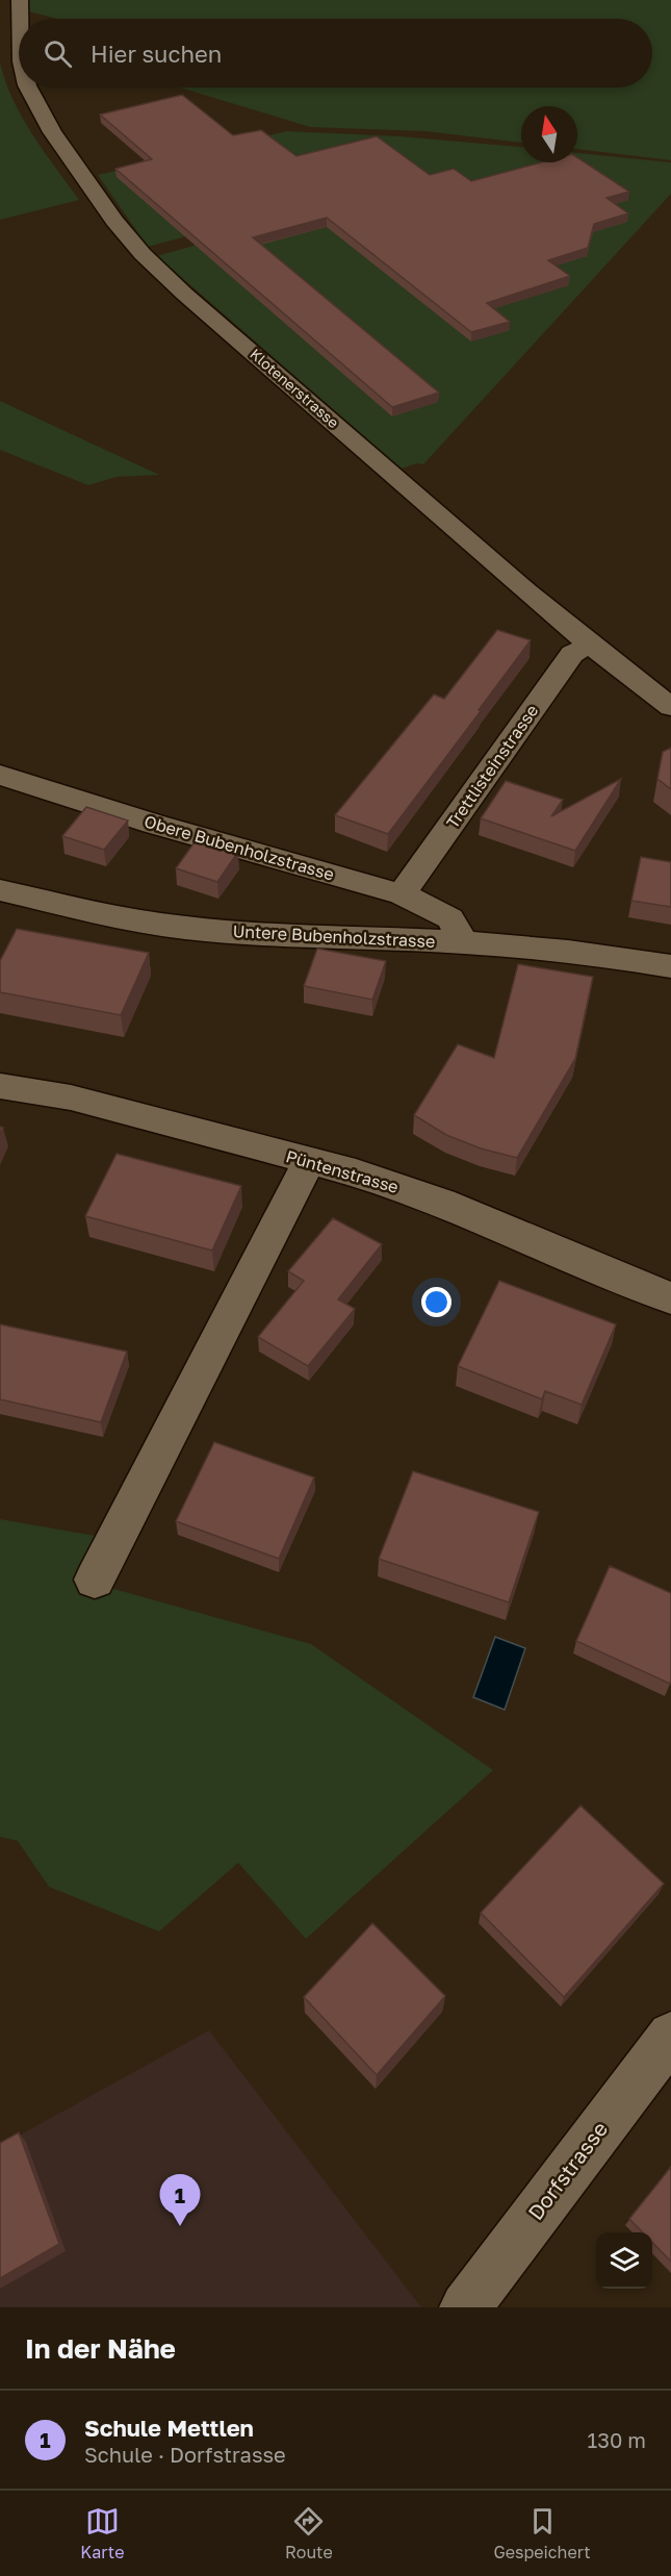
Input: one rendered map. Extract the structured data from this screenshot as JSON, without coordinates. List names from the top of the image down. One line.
{"streets":{"street":["Klotenerstrasse","Trettlisteinstrasse","Obere Bubenholzstrasse","Untere Bubenholzstrasse","Püntenstrasse","Dorfstrasse"]},"crossings":[["Klotenerstrasse","Trettlisteinstrasse"],["Trettlisteinstrasse","Obere Bubenholzstrasse"],["Obere Bubenholzstrasse","Untere Bubenholzstrasse"]],"north":"top","page":{"search":"Hier suchen","pins":"1","heading":"In der Nähe","list":[{"mark":"1","name":"Schule Mettlen","note":"Schule · Dorfstrasse","value":"130 m"}],"nav":["Karte","Route","Gespeichert"]}}
